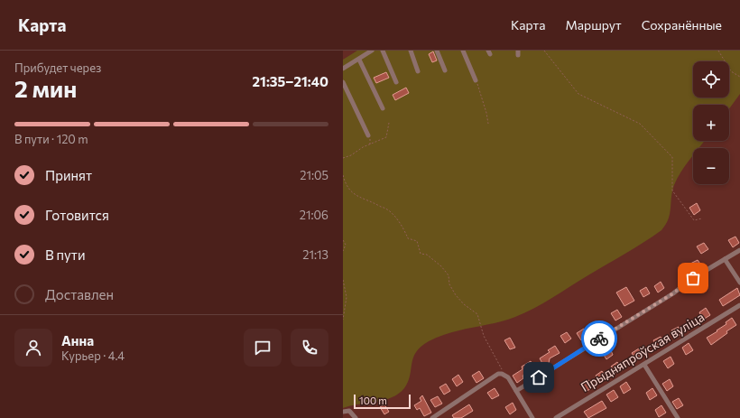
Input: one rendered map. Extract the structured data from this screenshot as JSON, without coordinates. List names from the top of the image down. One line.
{"streets":{"street":["Прыдняпроўская вуліца"]},"scale_bar":"100 m","page":{"header":"Карта","nav":["Карта","Маршрут","Сохранённые"],"heading":["2 мин","Прибудет через","21:35–21:40"],"panel":["Анна","Курьер · 4.4"],"map_buttons":["+","−"],"bar":"В пути · 120 m","list":[["Принят","21:05"],["Готовится","21:06"],["В пути","21:13"],"Доставлен"],"scale":"100 m"}}
